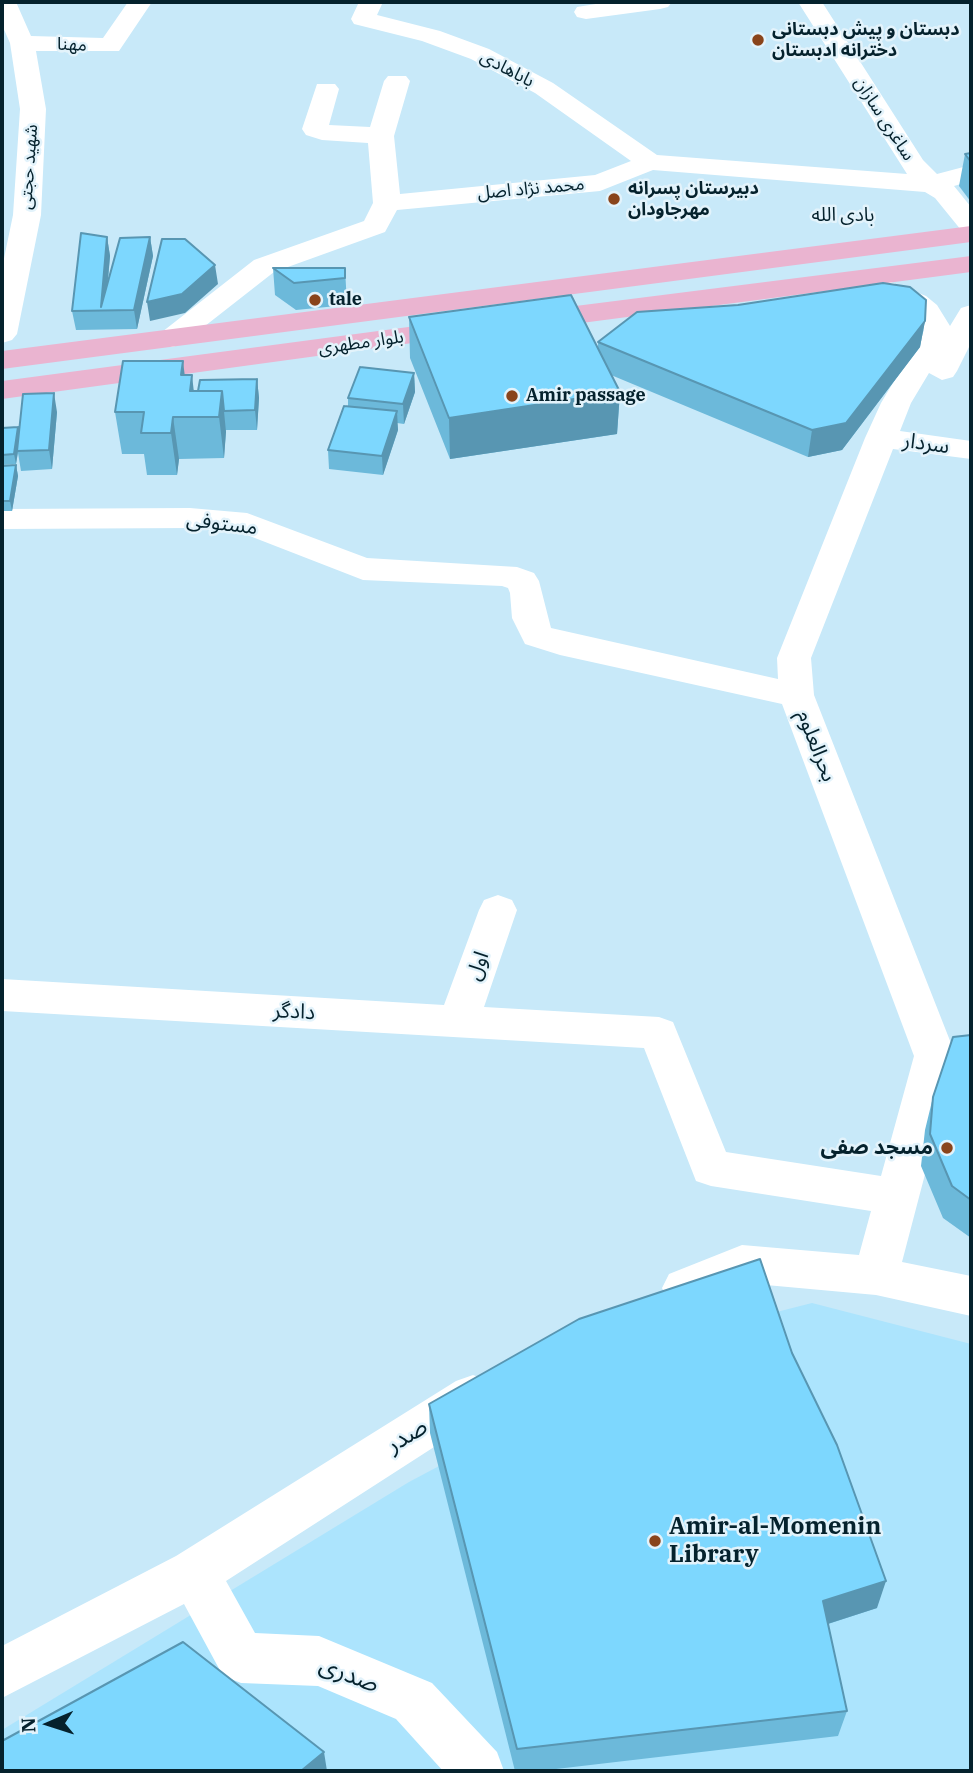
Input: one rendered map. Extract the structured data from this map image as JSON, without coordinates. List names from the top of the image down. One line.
{"streets":{"main road":["بلوار مطهری"],"street":["مهنا","باباهادی","ساغری سازان","شهید حجتی","محمد نژاد اصل","سردار","مستوفی","بحرالعلوم","اول","دادگر","صدر","صدری"]},"crossings":[["مهنا","شهید حجتی"],["باباهادی","محمد نژاد اصل"],["ساغری سازان","محمد نژاد اصل"],["ساغری سازان","بلوار مطهری"],["بلوار مطهری","بحرالعلوم"],["سردار","بحرالعلوم"],["مستوفی","بحرالعلوم"],["بحرالعلوم","دادگر"],["اول","دادگر"],["صدر","صدری"]],"districts":["بادی الله"],"places":["دبستان و پیش دبستانی دخترانه ادبستان","دبیرستان پسرانه مهرجاودان","tale","Amir passage","مسجد صفی","Amir-al-Momenin Library"],"north":"left"}
